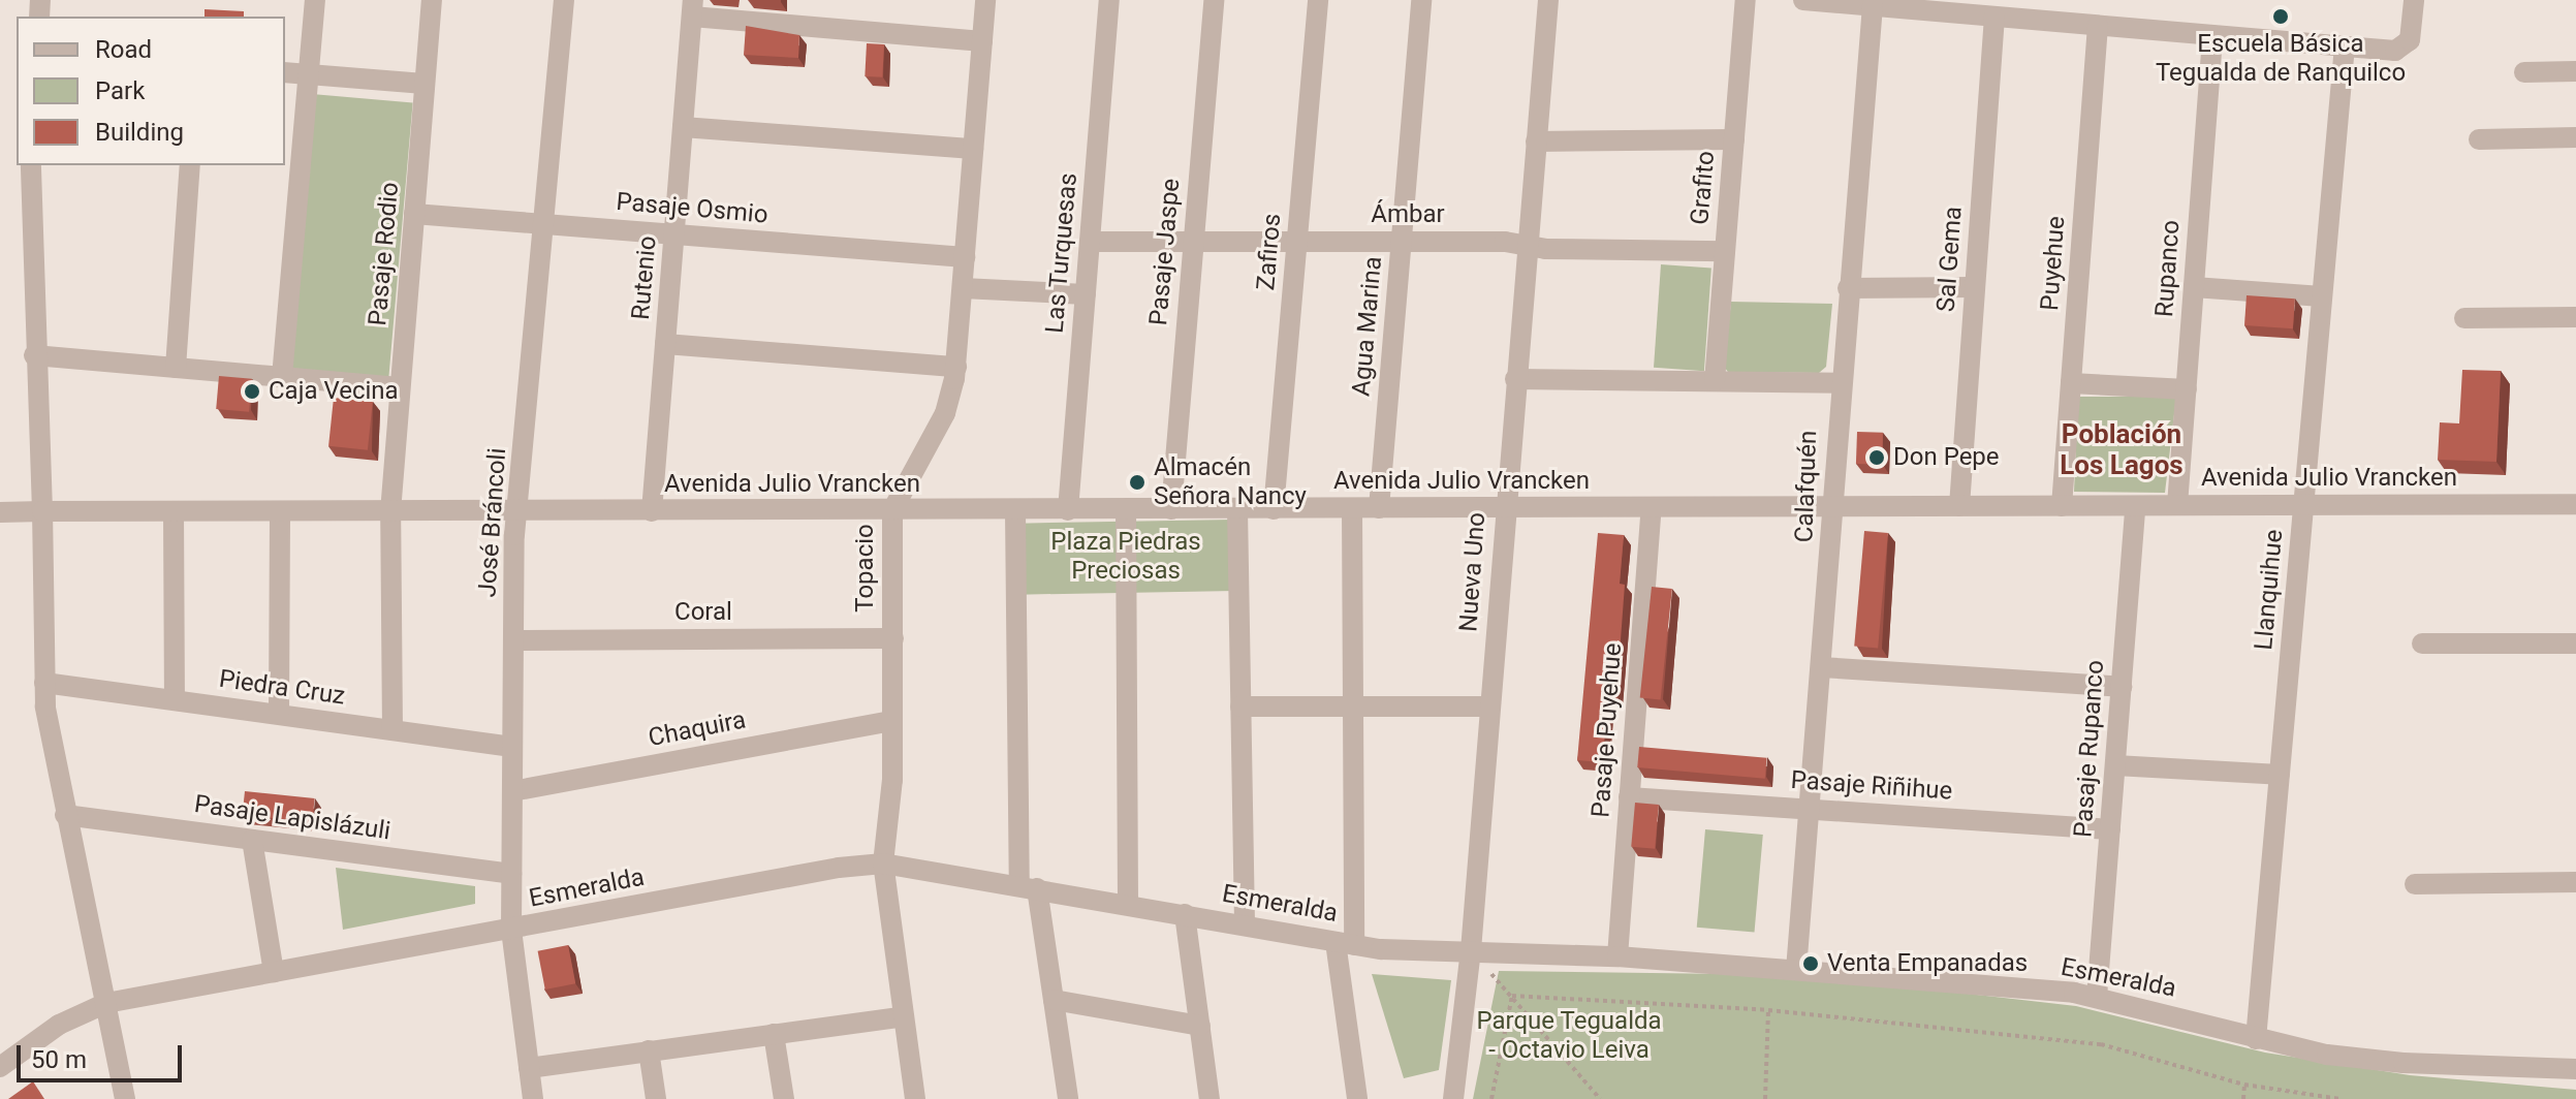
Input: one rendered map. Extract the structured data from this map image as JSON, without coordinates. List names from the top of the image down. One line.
{"streets":{"street":["Grafito","Pasaje Osmio","Ámbar","Pasaje Jaspe","Zafiros","Las Turquesas","Pasaje Rodio","Sal Gema","Puyehue","Rupanco","Rutenio","Agua Marina","Avenida Julio Vrancken","Calafquén","José Bráncoli","Topacio","Nueva Uno","Llanquihue","Coral","Piedra Cruz","Chaquira","Pasaje Puyehue","Pasaje Rupanco","Pasaje Riñihue","Pasaje Lapislázuli","Esmeralda"]},"crossings":[["Grafito","Ámbar"],["Pasaje Osmio","Pasaje Rodio"],["Pasaje Osmio","Rutenio"],["Pasaje Osmio","José Bráncoli"],["Pasaje Osmio","Topacio"],["Ámbar","Pasaje Jaspe"],["Ámbar","Zafiros"],["Ámbar","Las Turquesas"],["Ámbar","Agua Marina"],["Ámbar","Nueva Uno"],["Pasaje Jaspe","Avenida Julio Vrancken"],["Zafiros","Avenida Julio Vrancken"],["Las Turquesas","Avenida Julio Vrancken"],["Pasaje Rodio","Avenida Julio Vrancken"],["Pasaje Rodio","Piedra Cruz"],["Sal Gema","Avenida Julio Vrancken"],["Puyehue","Avenida Julio Vrancken"],["Rupanco","Avenida Julio Vrancken"],["Rutenio","Avenida Julio Vrancken"],["Agua Marina","Avenida Julio Vrancken"],["Avenida Julio Vrancken","Calafquén"],["Avenida Julio Vrancken","José Bráncoli"],["Avenida Julio Vrancken","Topacio"],["Avenida Julio Vrancken","Nueva Uno"],["Avenida Julio Vrancken","Llanquihue"],["Avenida Julio Vrancken","Pasaje Puyehue"],["Avenida Julio Vrancken","Pasaje Rupanco"],["Calafquén","Pasaje Riñihue"],["Calafquén","Esmeralda"],["José Bráncoli","Coral"],["José Bráncoli","Piedra Cruz"],["José Bráncoli","Chaquira"],["José Bráncoli","Pasaje Lapislázuli"],["José Bráncoli","Esmeralda"],["Topacio","Coral"],["Topacio","Chaquira"],["Topacio","Esmeralda"],["Nueva Uno","Esmeralda"],["Llanquihue","Esmeralda"],["Pasaje Puyehue","Pasaje Riñihue"],["Pasaje Puyehue","Esmeralda"],["Pasaje Rupanco","Pasaje Riñihue"],["Pasaje Rupanco","Esmeralda"]],"districts":["Población Los Lagos"],"parks":["Plaza Piedras Preciosas","Parque Tegualda - Octavio Leiva"],"places":["Escuela Básica Tegualda de Ranquilco","Caja Vecina","Don Pepe","Almacén Señora Nancy","Venta Empanadas"],"legend":["Road","Park","Building"],"scale_bar":"50 m"}
